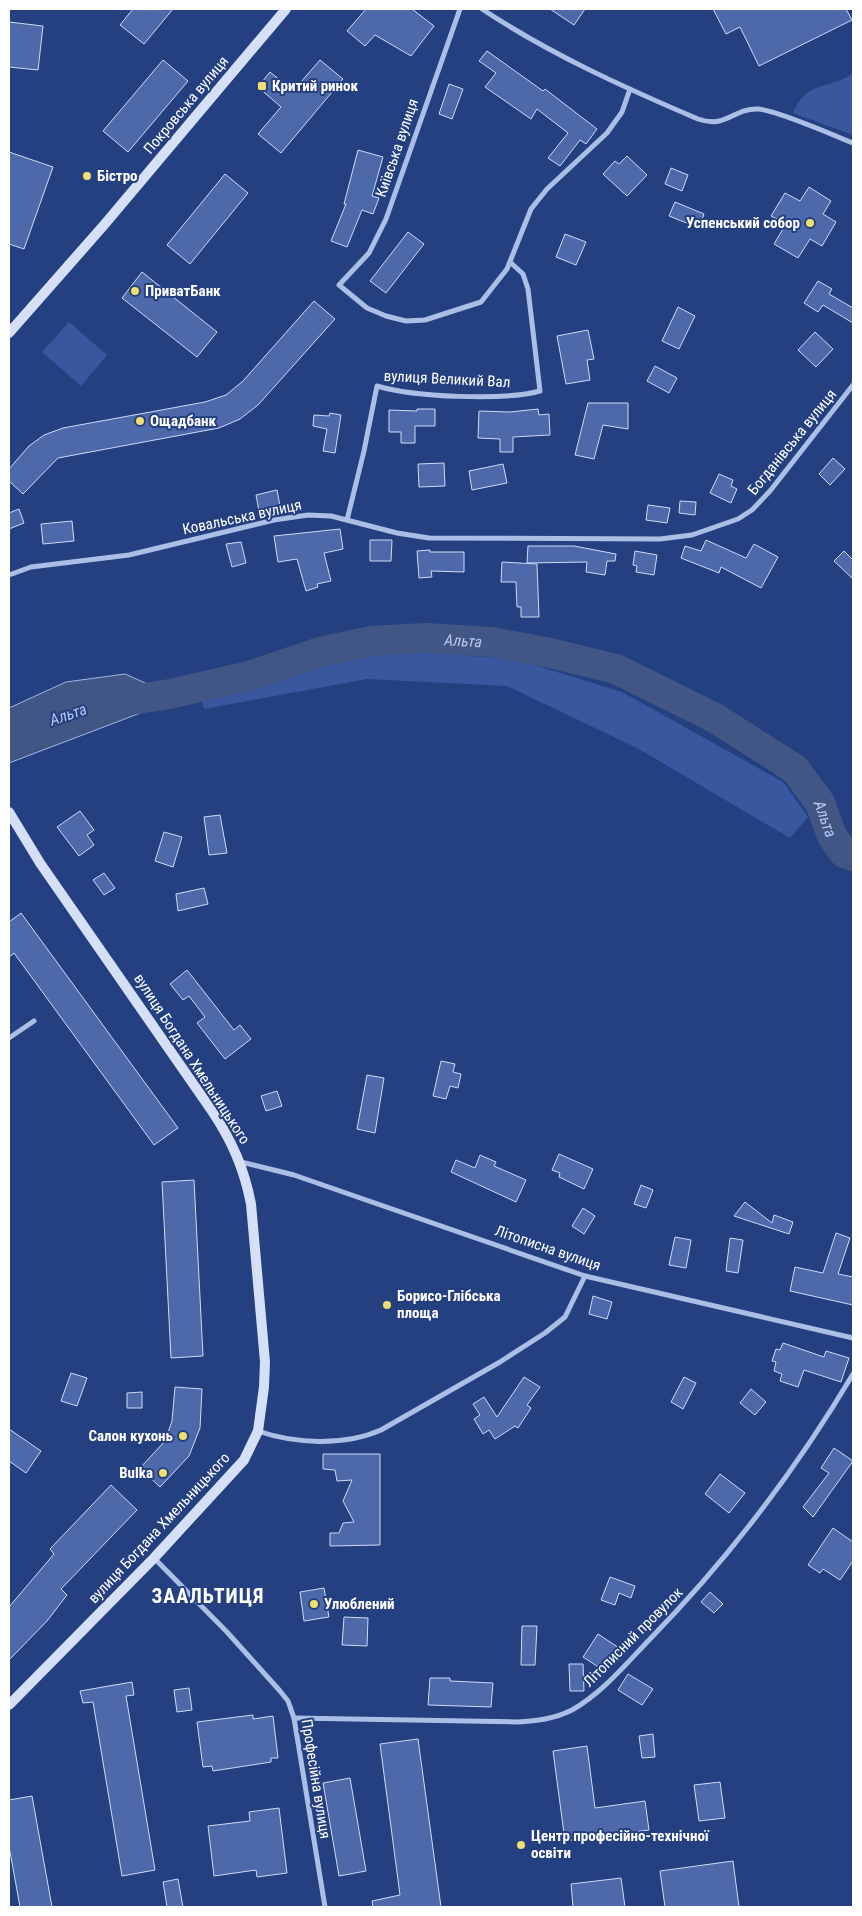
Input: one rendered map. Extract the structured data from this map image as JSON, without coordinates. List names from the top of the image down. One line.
{"streets":{"main road":["Покровська вулиця","вулиця Богдана Хмельницького"],"street":["Київська вулиця","вулиця Великий Вал","Богданівська вулиця","Ковальська вулиця","Літописна вулиця","Літописний провулок","Професійна вулиця"]},"crossings":[["Київська вулиця","вулиця Великий Вал"],["вулиця Великий Вал","Ковальська вулиця"],["Богданівська вулиця","Ковальська вулиця"],["вулиця Богдана Хмельницького","Літописна вулиця"],["вулиця Богдана Хмельницького","Професійна вулиця"],["Літописний провулок","Професійна вулиця"]],"districts":["ЗААЛЬТИЦЯ"],"water":["Альта"],"places":{"transit":["Критий ринок"],"other":["Бістро","Успенський собор","ПриватБанк","Ощадбанк","Борисо-Глібська площа","Салон кухонь","Bulka","Улюблений","Центр професійно-технічної освіти"]}}
